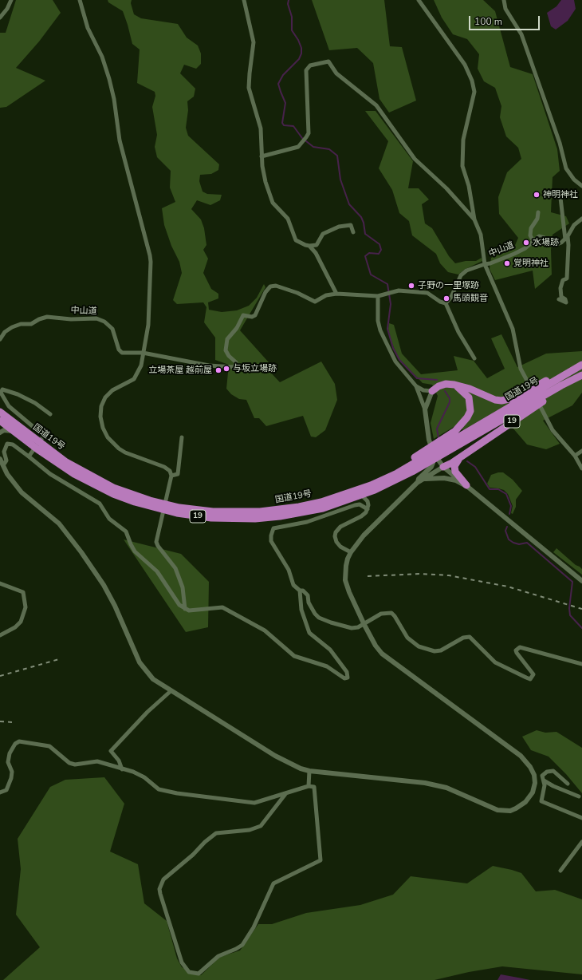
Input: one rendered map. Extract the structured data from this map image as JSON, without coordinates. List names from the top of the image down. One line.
{"streets":{"highway":["国道19号","19"],"street":["中山道"]},"crossings":[["国道19号","19"]],"places":["神明神社","水場跡","覚明神社","子野の一里塚跡","馬頭観音","与坂立場跡","立場茶屋 越前屋"],"scale_bar":"100 m"}
